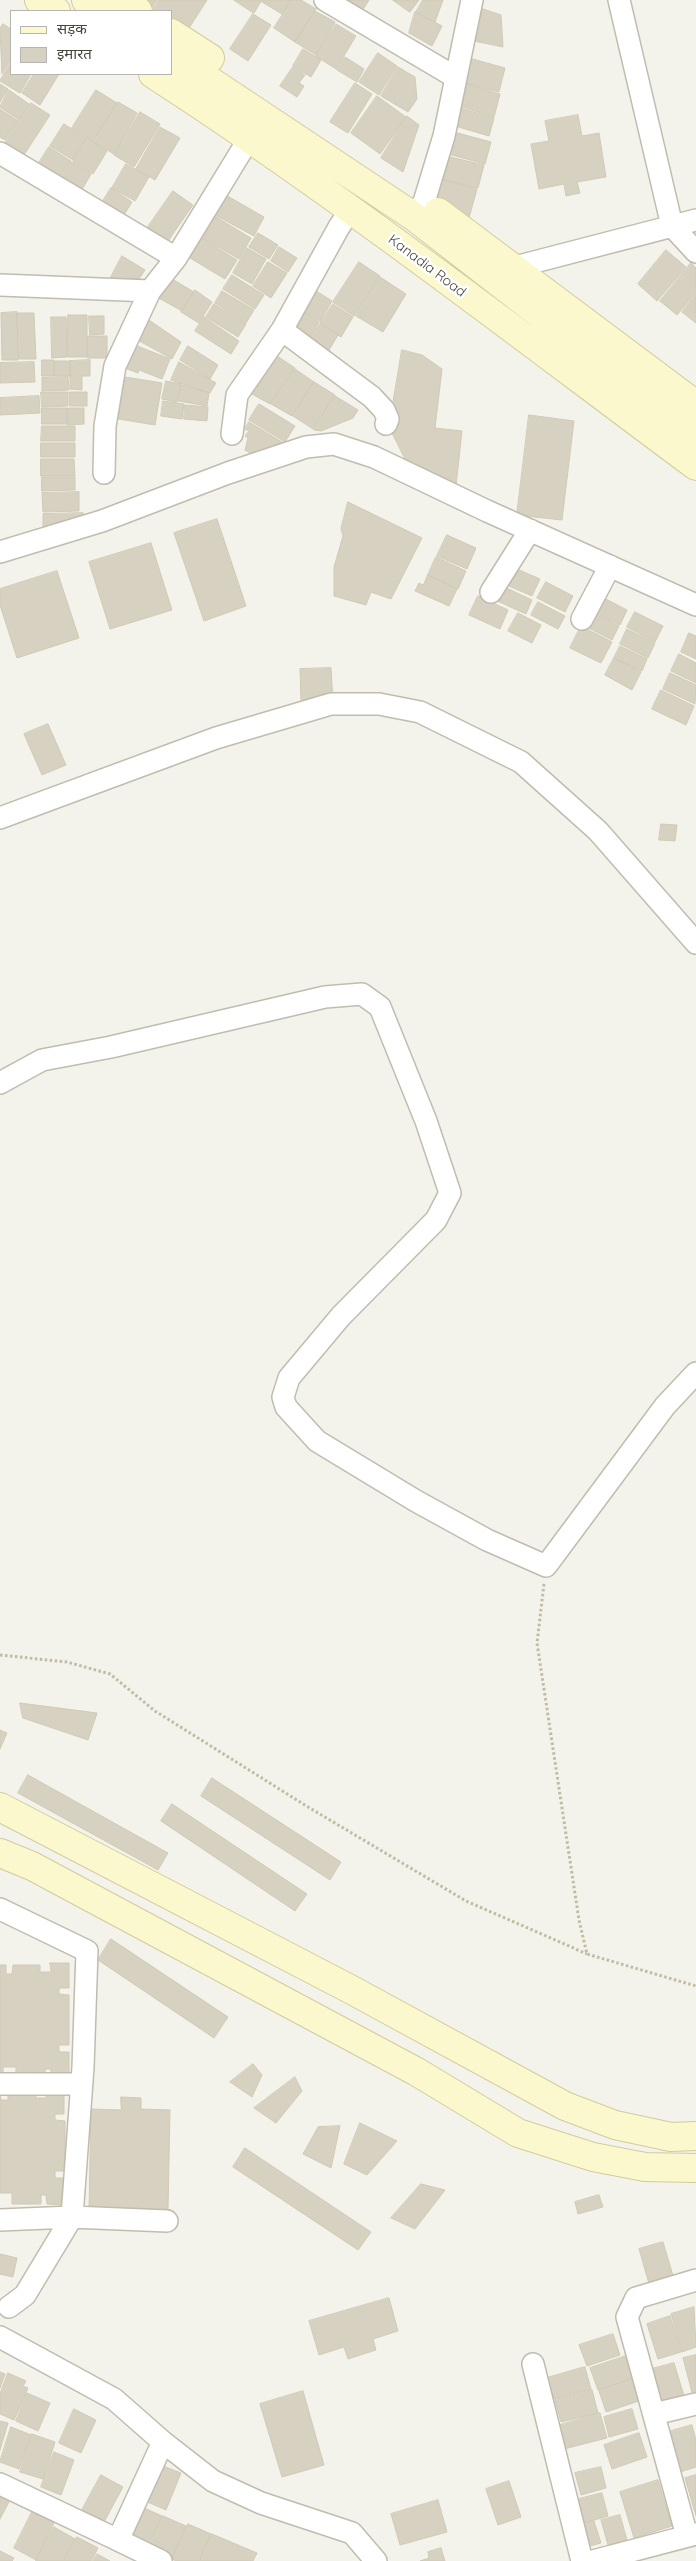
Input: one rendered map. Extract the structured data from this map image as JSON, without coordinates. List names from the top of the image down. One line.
{"streets":{"street":["Kanadia Road"]},"legend":["सड़क","इमारत"]}
